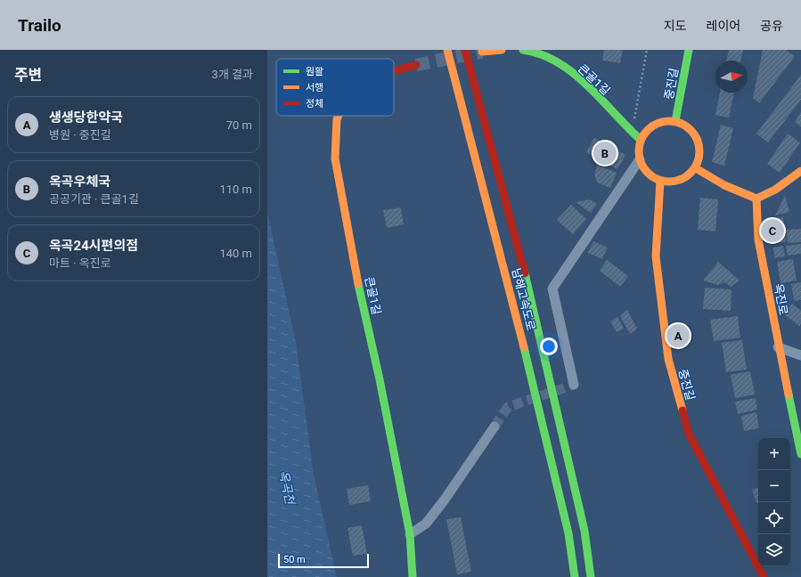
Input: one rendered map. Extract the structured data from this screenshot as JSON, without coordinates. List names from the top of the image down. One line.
{"streets":{"main road":["큰골1길","중진길","남해고속도로","옥진로"]},"crossings":[["큰골1길","중진길"]],"water":["옥곡천"],"legend":["원활","서행","정체"],"scale_bar":"50 m","north":"right","page":{"header":"Trailo","nav":["지도","레이어","공유"],"heading":["주변","3개 결과"],"list":[{"mark":"A","name":"생생당한약국","note":"병원 · 중진길","value":"70 m"},{"mark":"B","name":"옥곡우체국","note":"공공기관 · 큰골1길","value":"110 m"},{"mark":"C","name":"옥곡24시편의점","note":"마트 · 옥진로","value":"140 m"}],"pins":["B","C","A"],"map_buttons":["+","−"],"scale":"50 m"}}
